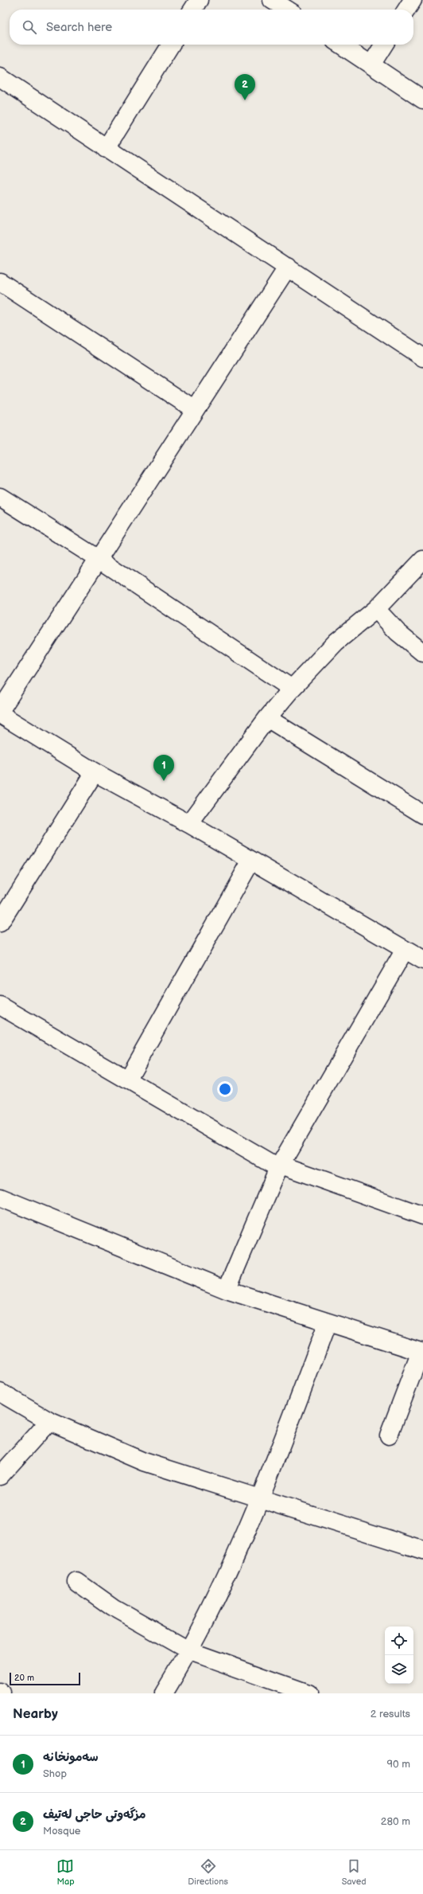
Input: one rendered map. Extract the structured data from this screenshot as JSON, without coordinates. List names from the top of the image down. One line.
{"scale_bar":"20 m","page":{"search":"Search here","pins":["2","1"],"scale":"20 m","heading":["Nearby","2 results"],"list":[{"mark":"1","name":"سەمونخانە","note":"Shop","value":"90 m"},{"mark":"2","name":"مزگەوتی حاجی لەتیف","note":"Mosque","value":"280 m"}],"nav":["Map","Directions","Saved"]}}
